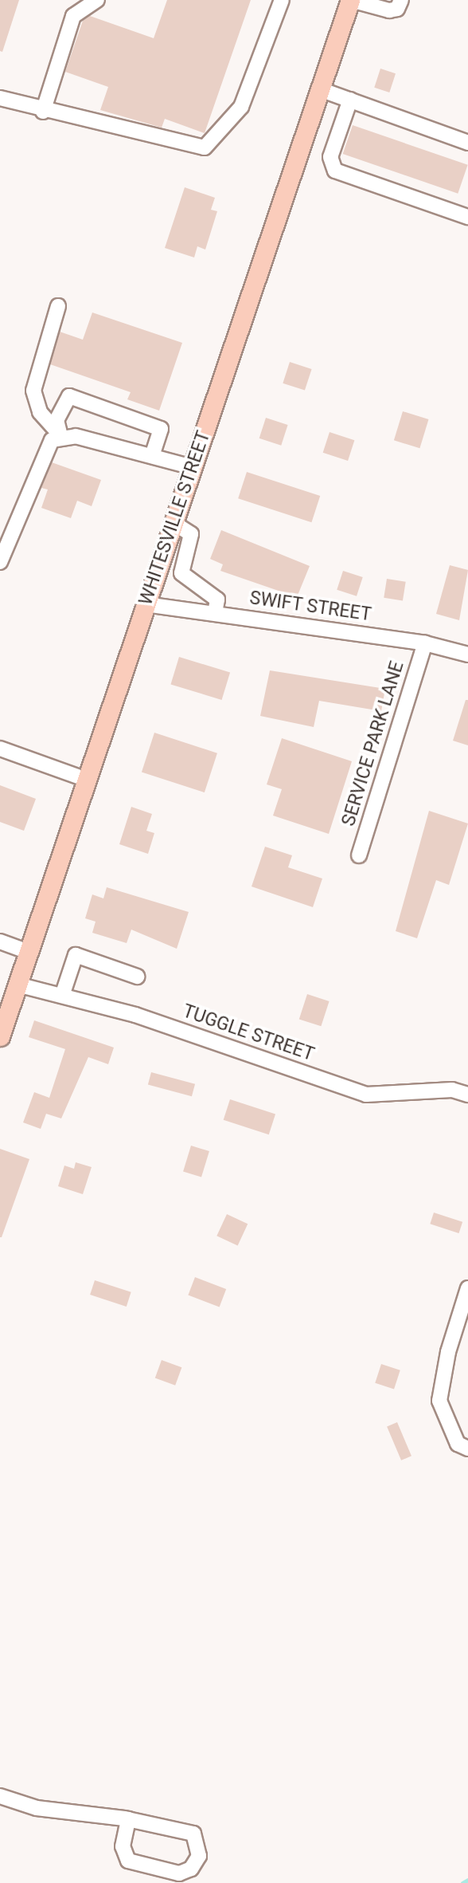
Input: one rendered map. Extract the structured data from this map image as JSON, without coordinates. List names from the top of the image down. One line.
{"streets":{"main road":["WHITESVILLE STREET"],"street":["SWIFT STREET","SERVICE PARK LANE","TUGGLE STREET"]},"crossings":[["WHITESVILLE STREET","SWIFT STREET"],["WHITESVILLE STREET","TUGGLE STREET"],["SWIFT STREET","SERVICE PARK LANE"]]}
